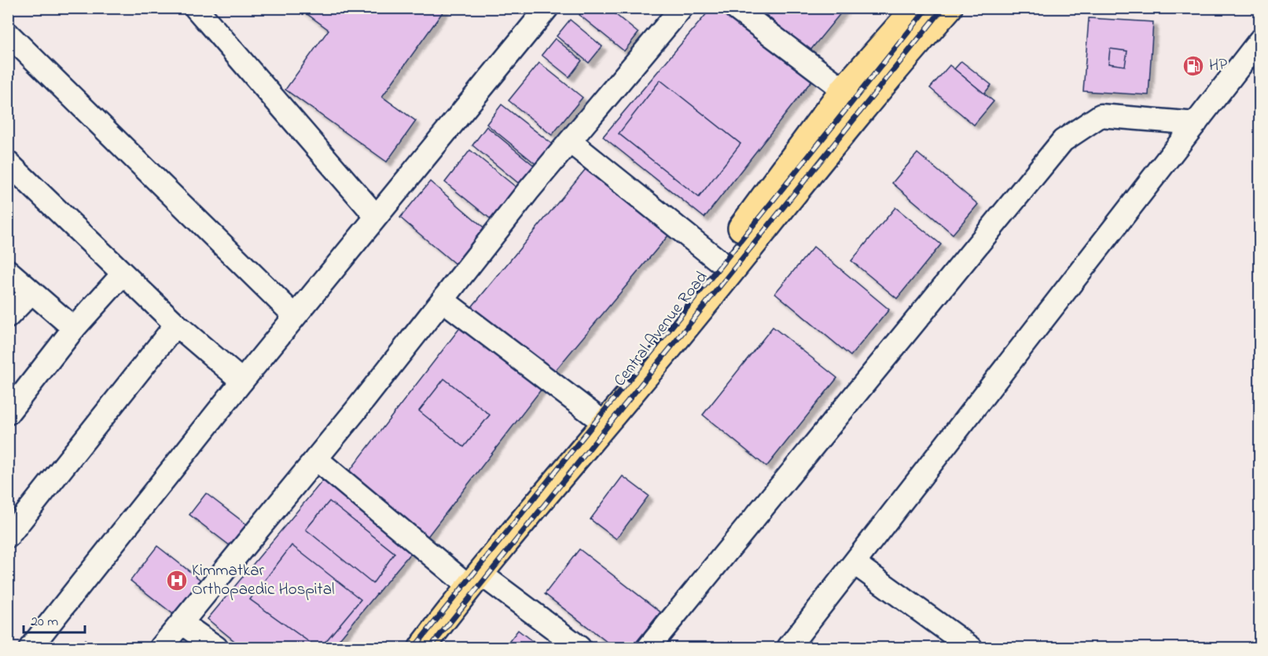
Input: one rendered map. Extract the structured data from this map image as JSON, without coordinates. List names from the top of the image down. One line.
{"streets":{"main road":["Central Avenue Road"]},"places":{"fuel station":["HP"],"hospital":["Kimmatkar Orthopaedic Hospital"]},"scale_bar":"20 m"}
